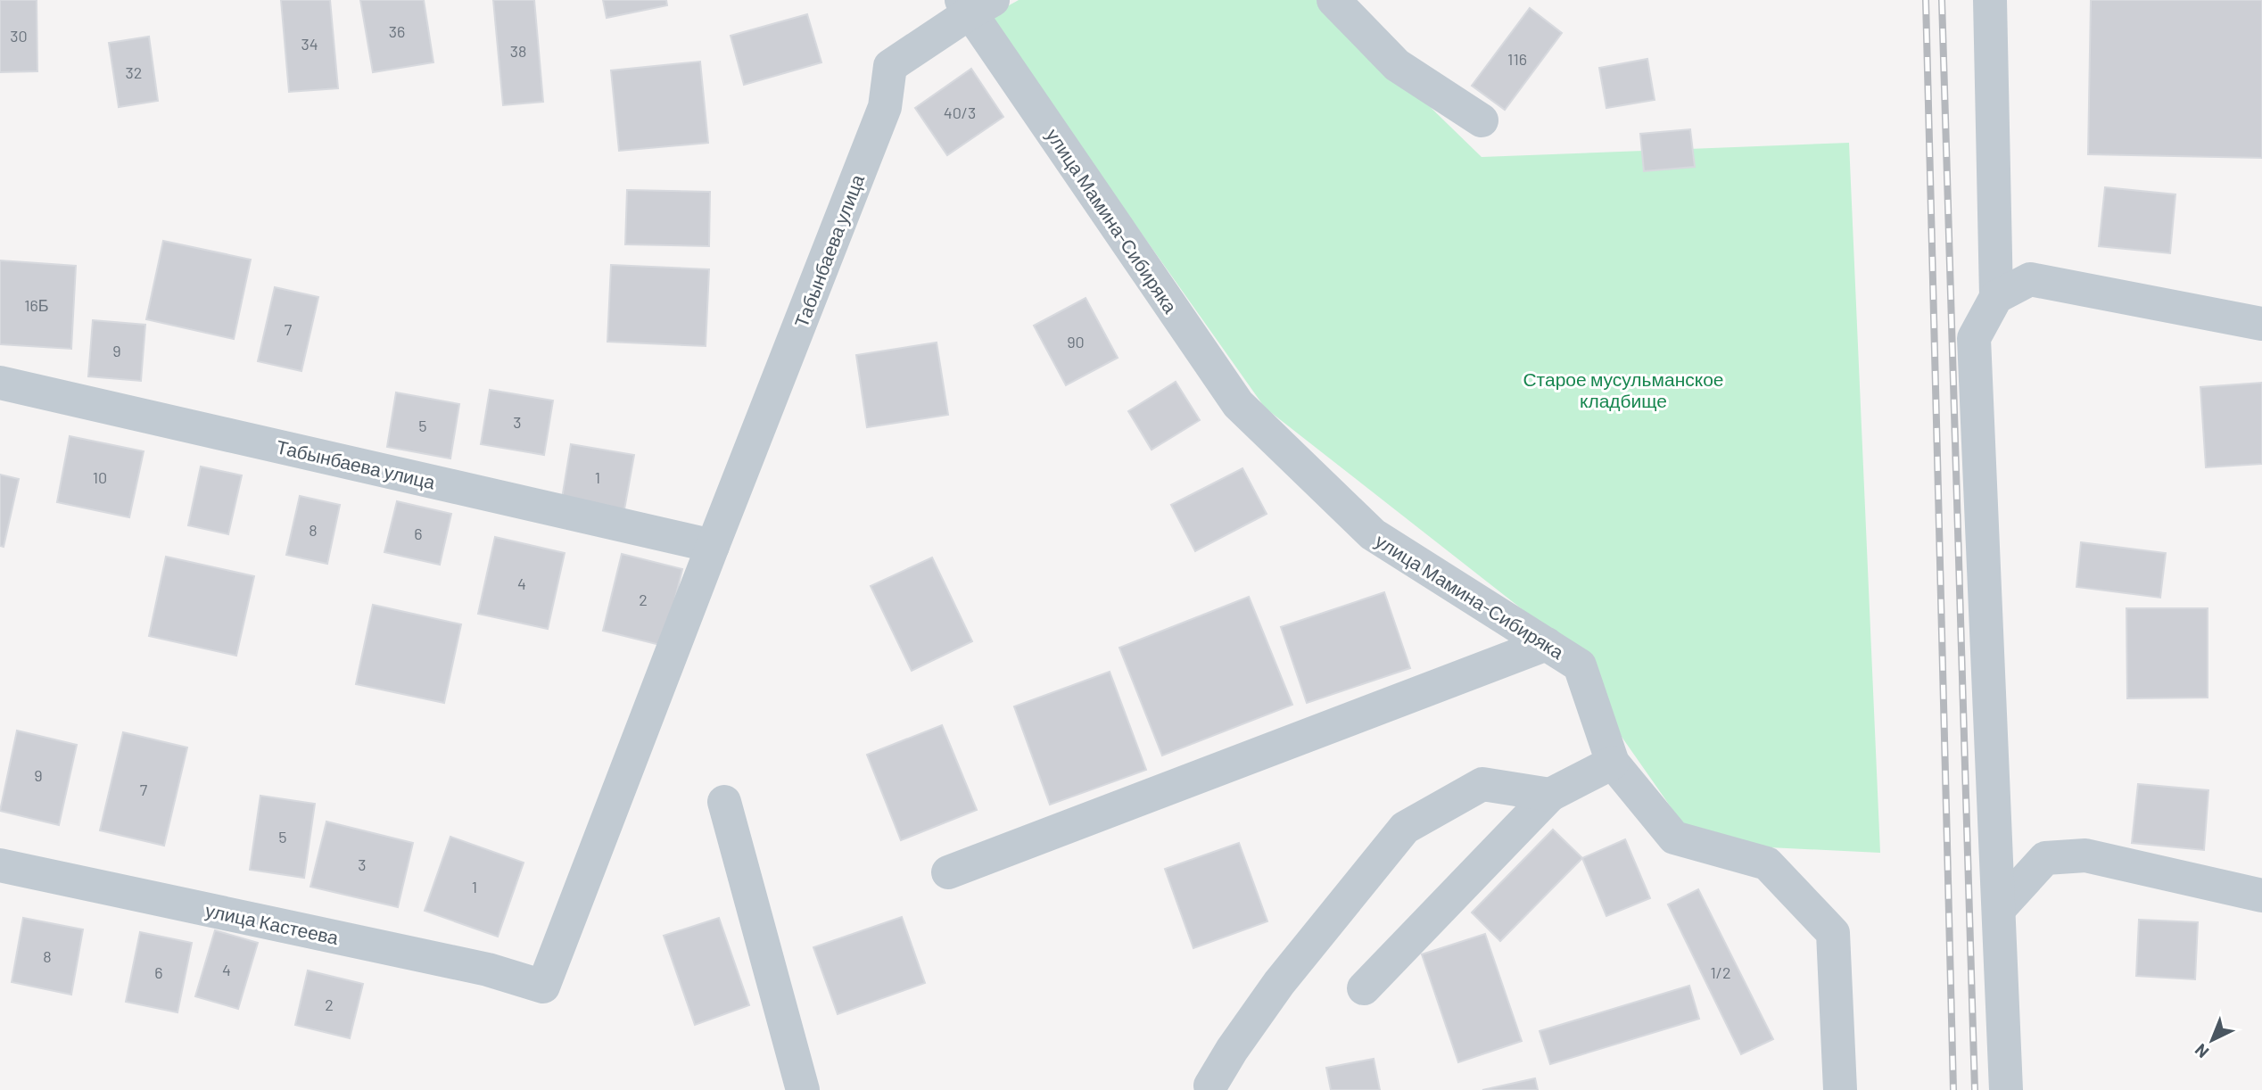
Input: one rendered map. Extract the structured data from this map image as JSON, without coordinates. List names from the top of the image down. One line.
{"streets":{"street":["улица Мамина-Сибиряка","Табынбаева улица","улица Кастеева"]},"crossings":[["улица Мамина-Сибиряка","Табынбаева улица"],["Табынбаева улица","улица Кастеева"]],"parks":["Старое мусульманское кладбище"],"house_numbers":["36","30","34","38","116","32","40/3","16Б","7","90","9","3","5","10","1","8","6","4","2","9","7","5","3","1","8","4","6","1/2","2"],"north":"bottom left"}
